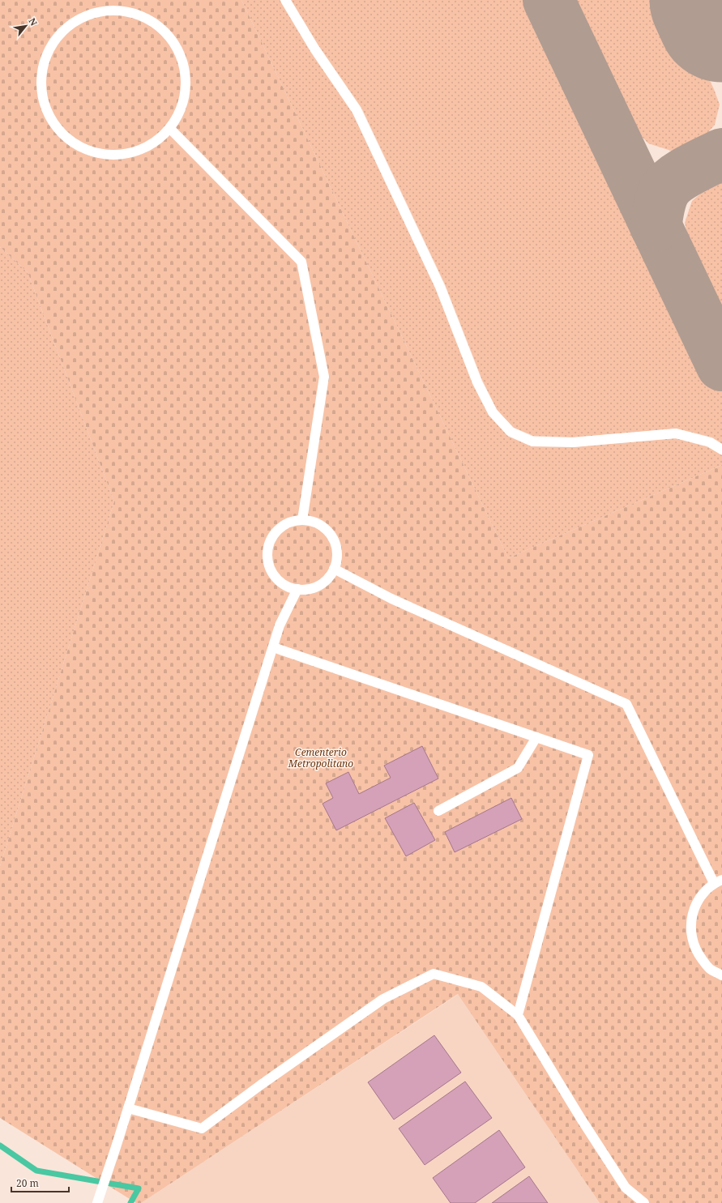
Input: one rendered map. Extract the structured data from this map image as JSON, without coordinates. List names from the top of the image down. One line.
{"parks":["Cementerio Metropolitano"],"scale_bar":"20 m","north":"top right"}
